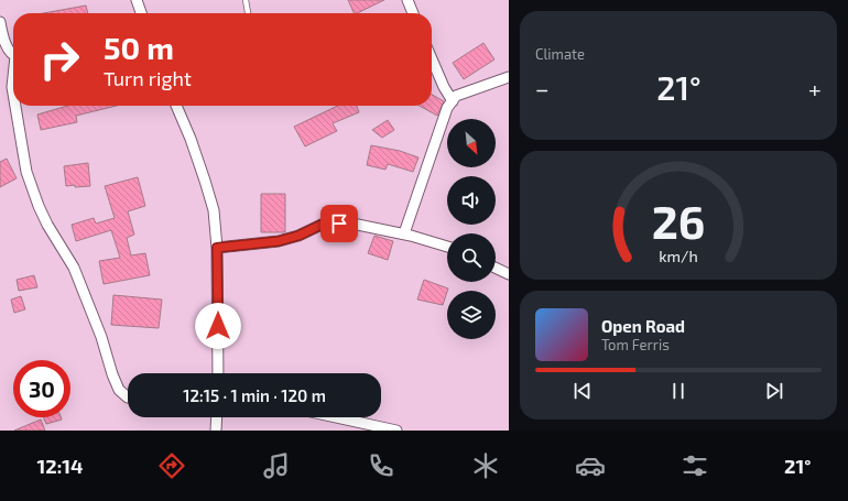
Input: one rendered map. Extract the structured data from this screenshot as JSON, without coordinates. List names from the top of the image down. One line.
{"north":"bottom right","page":{"tile":"Climate","turn":["50 m","Turn right"],"heat":["−","21°","+"],"song":["Open Road","Tom Ferris"],"limit":"30","trip":"12:15 · 1 min · 120 m","tabs":["12:14","21°"],"gauge":["26","km/h"]}}
